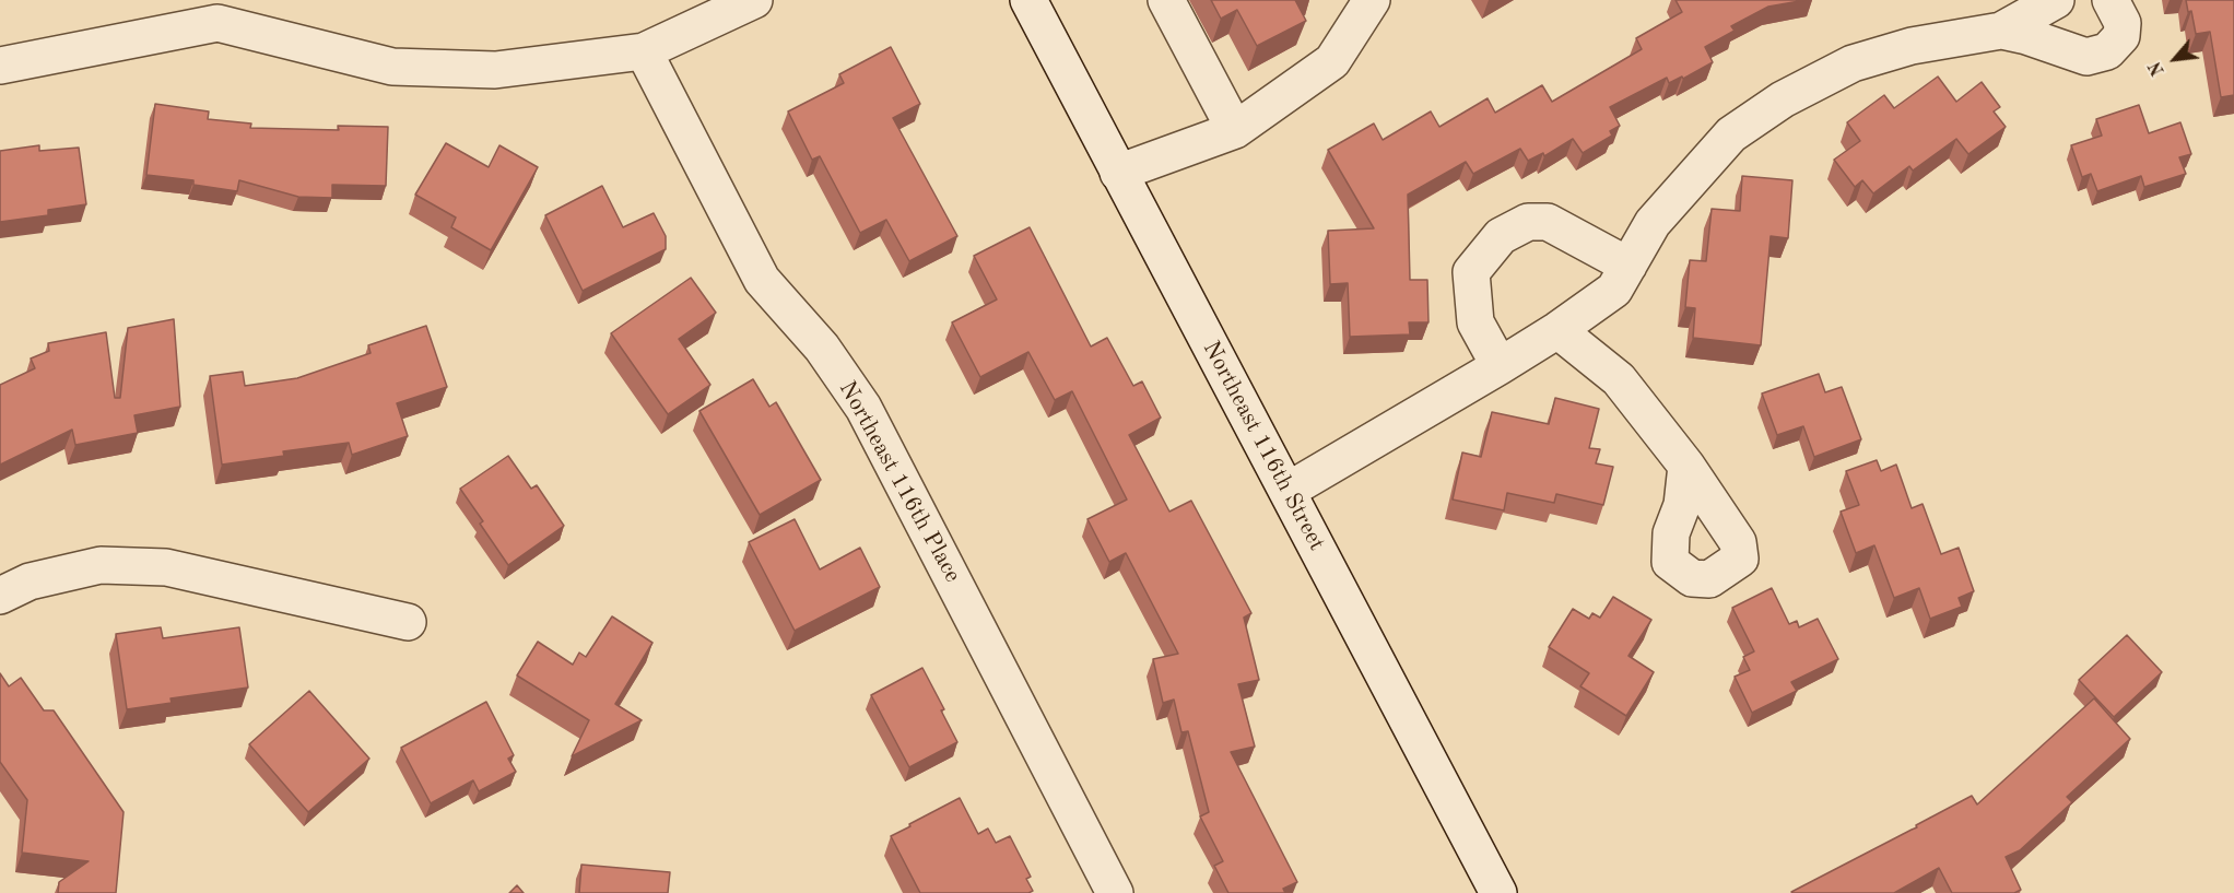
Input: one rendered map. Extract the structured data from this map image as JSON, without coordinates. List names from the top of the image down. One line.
{"streets":{"street":["Northeast 116th Street","Northeast 116th Place"]},"north":"bottom left"}
